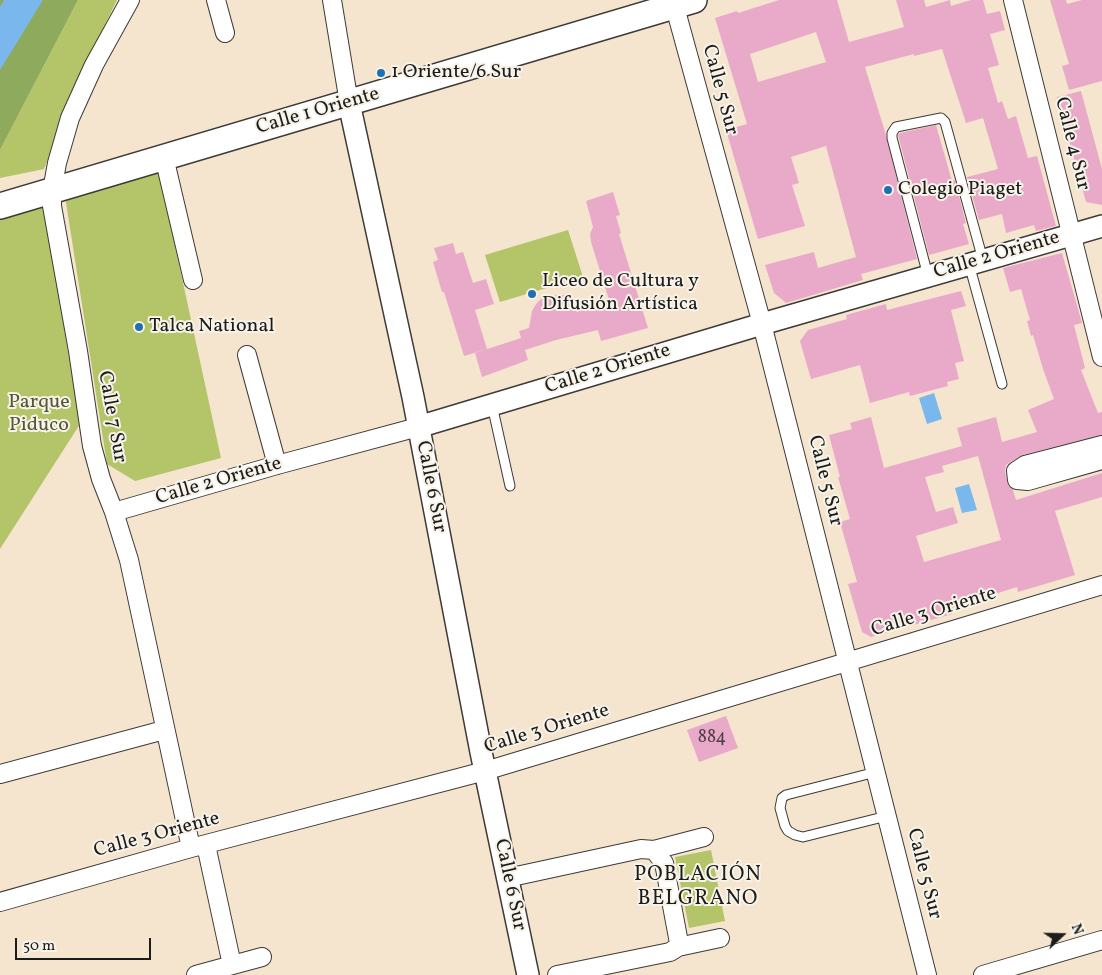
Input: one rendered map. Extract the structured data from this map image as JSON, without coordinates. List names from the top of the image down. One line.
{"streets":{"main road":["Calle 1 Oriente"],"street":["Calle 5 Sur","Calle 4 Sur","Calle 2 Oriente","Calle 7 Sur","Calle 6 Sur","Calle 3 Oriente"]},"crossings":[["Calle 5 Sur","Calle 1 Oriente"],["Calle 5 Sur","Calle 2 Oriente"],["Calle 5 Sur","Calle 3 Oriente"],["Calle 1 Oriente","Calle 7 Sur"],["Calle 1 Oriente","Calle 6 Sur"],["Calle 4 Sur","Calle 2 Oriente"],["Calle 2 Oriente","Calle 7 Sur"],["Calle 2 Oriente","Calle 6 Sur"],["Calle 7 Sur","Calle 3 Oriente"],["Calle 6 Sur","Calle 3 Oriente"]],"districts":["POBLACIÓN BELGRANO"],"parks":["Parque Piduco"],"places":["1 Oriente/6 Sur","Colegio Piaget","Liceo de Cultura y Difusión Artística","Talca National"],"house_numbers":["884"],"scale_bar":"50 m","north":"right"}
